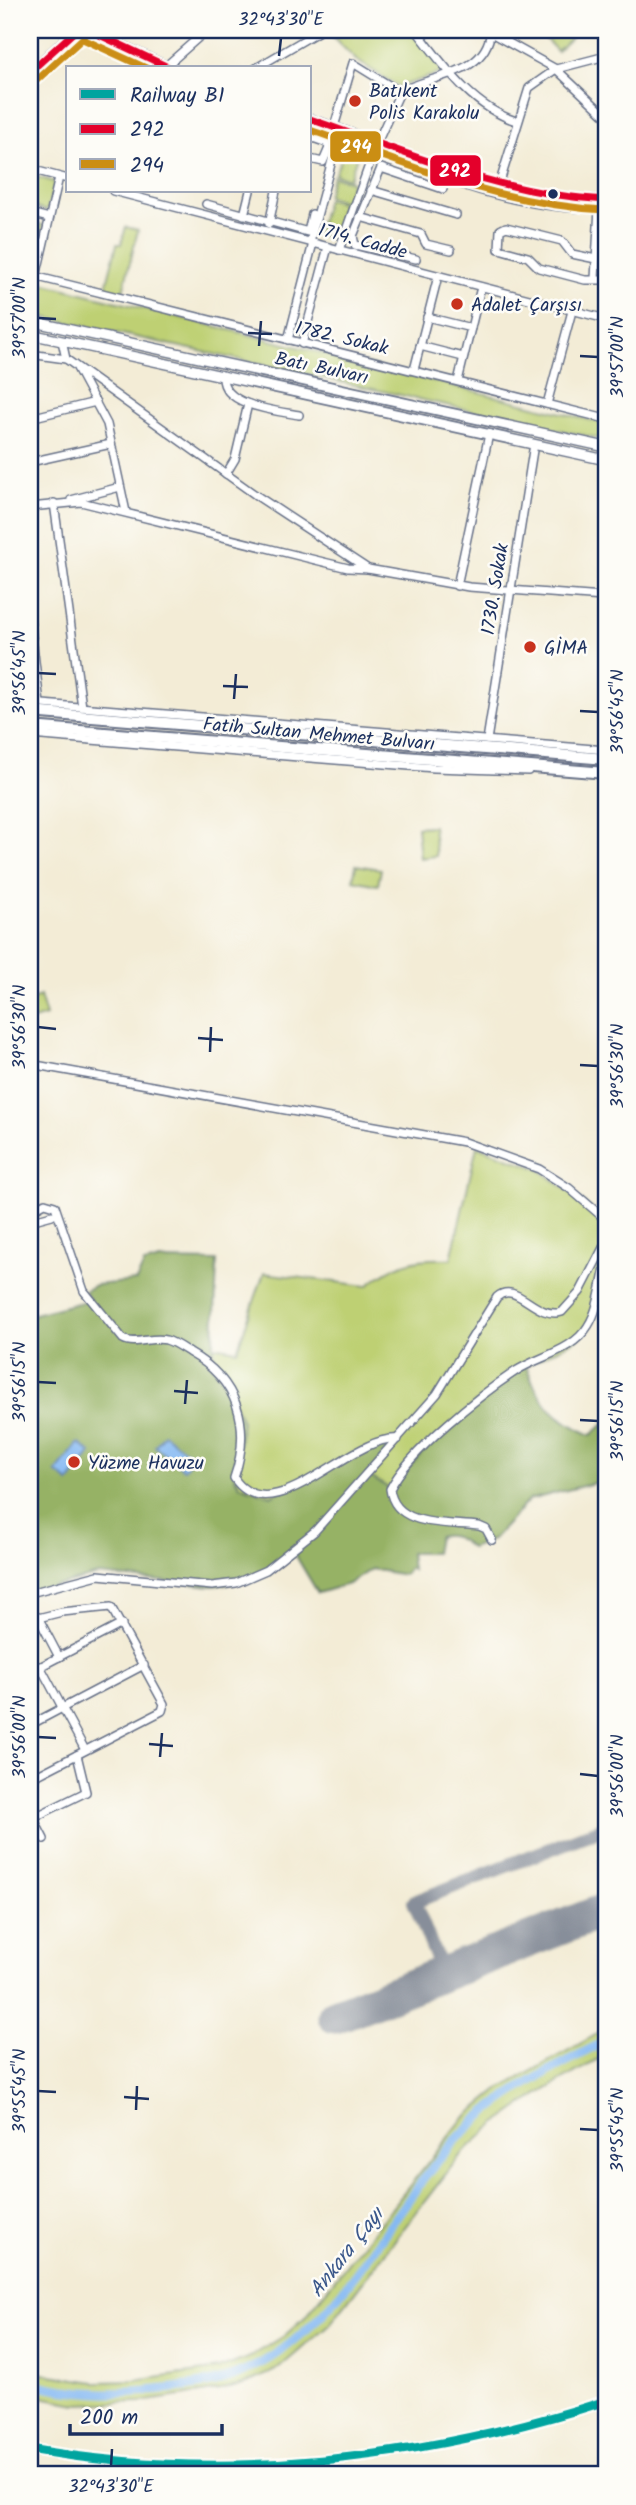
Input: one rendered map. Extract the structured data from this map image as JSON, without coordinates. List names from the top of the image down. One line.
{"streets":{"highway":["Fatih Sultan Mehmet Bulvarı"],"main road":["Batı Bulvarı"],"street":["1714. Cadde","1782. Sokak","1730. Sokak"]},"crossings":[["Batı Bulvarı","1730. Sokak"]],"water":["Ankara Çayı"],"places":["Batıkent Polis Karakolu","Adalet Çarşısı","GİMA","Yüzme Havuzu"],"lines":["transit line 292","transit line 294","rail line B1"],"legend":["Railway B1","292","294"],"scale_bar":"200 m","coordinates":["32°43'30\"E","39°57'00\"N","39°56'45\"N","39°56'30\"N","39°56'15\"N","39°56'00\"N","39°55'45\"N"]}
